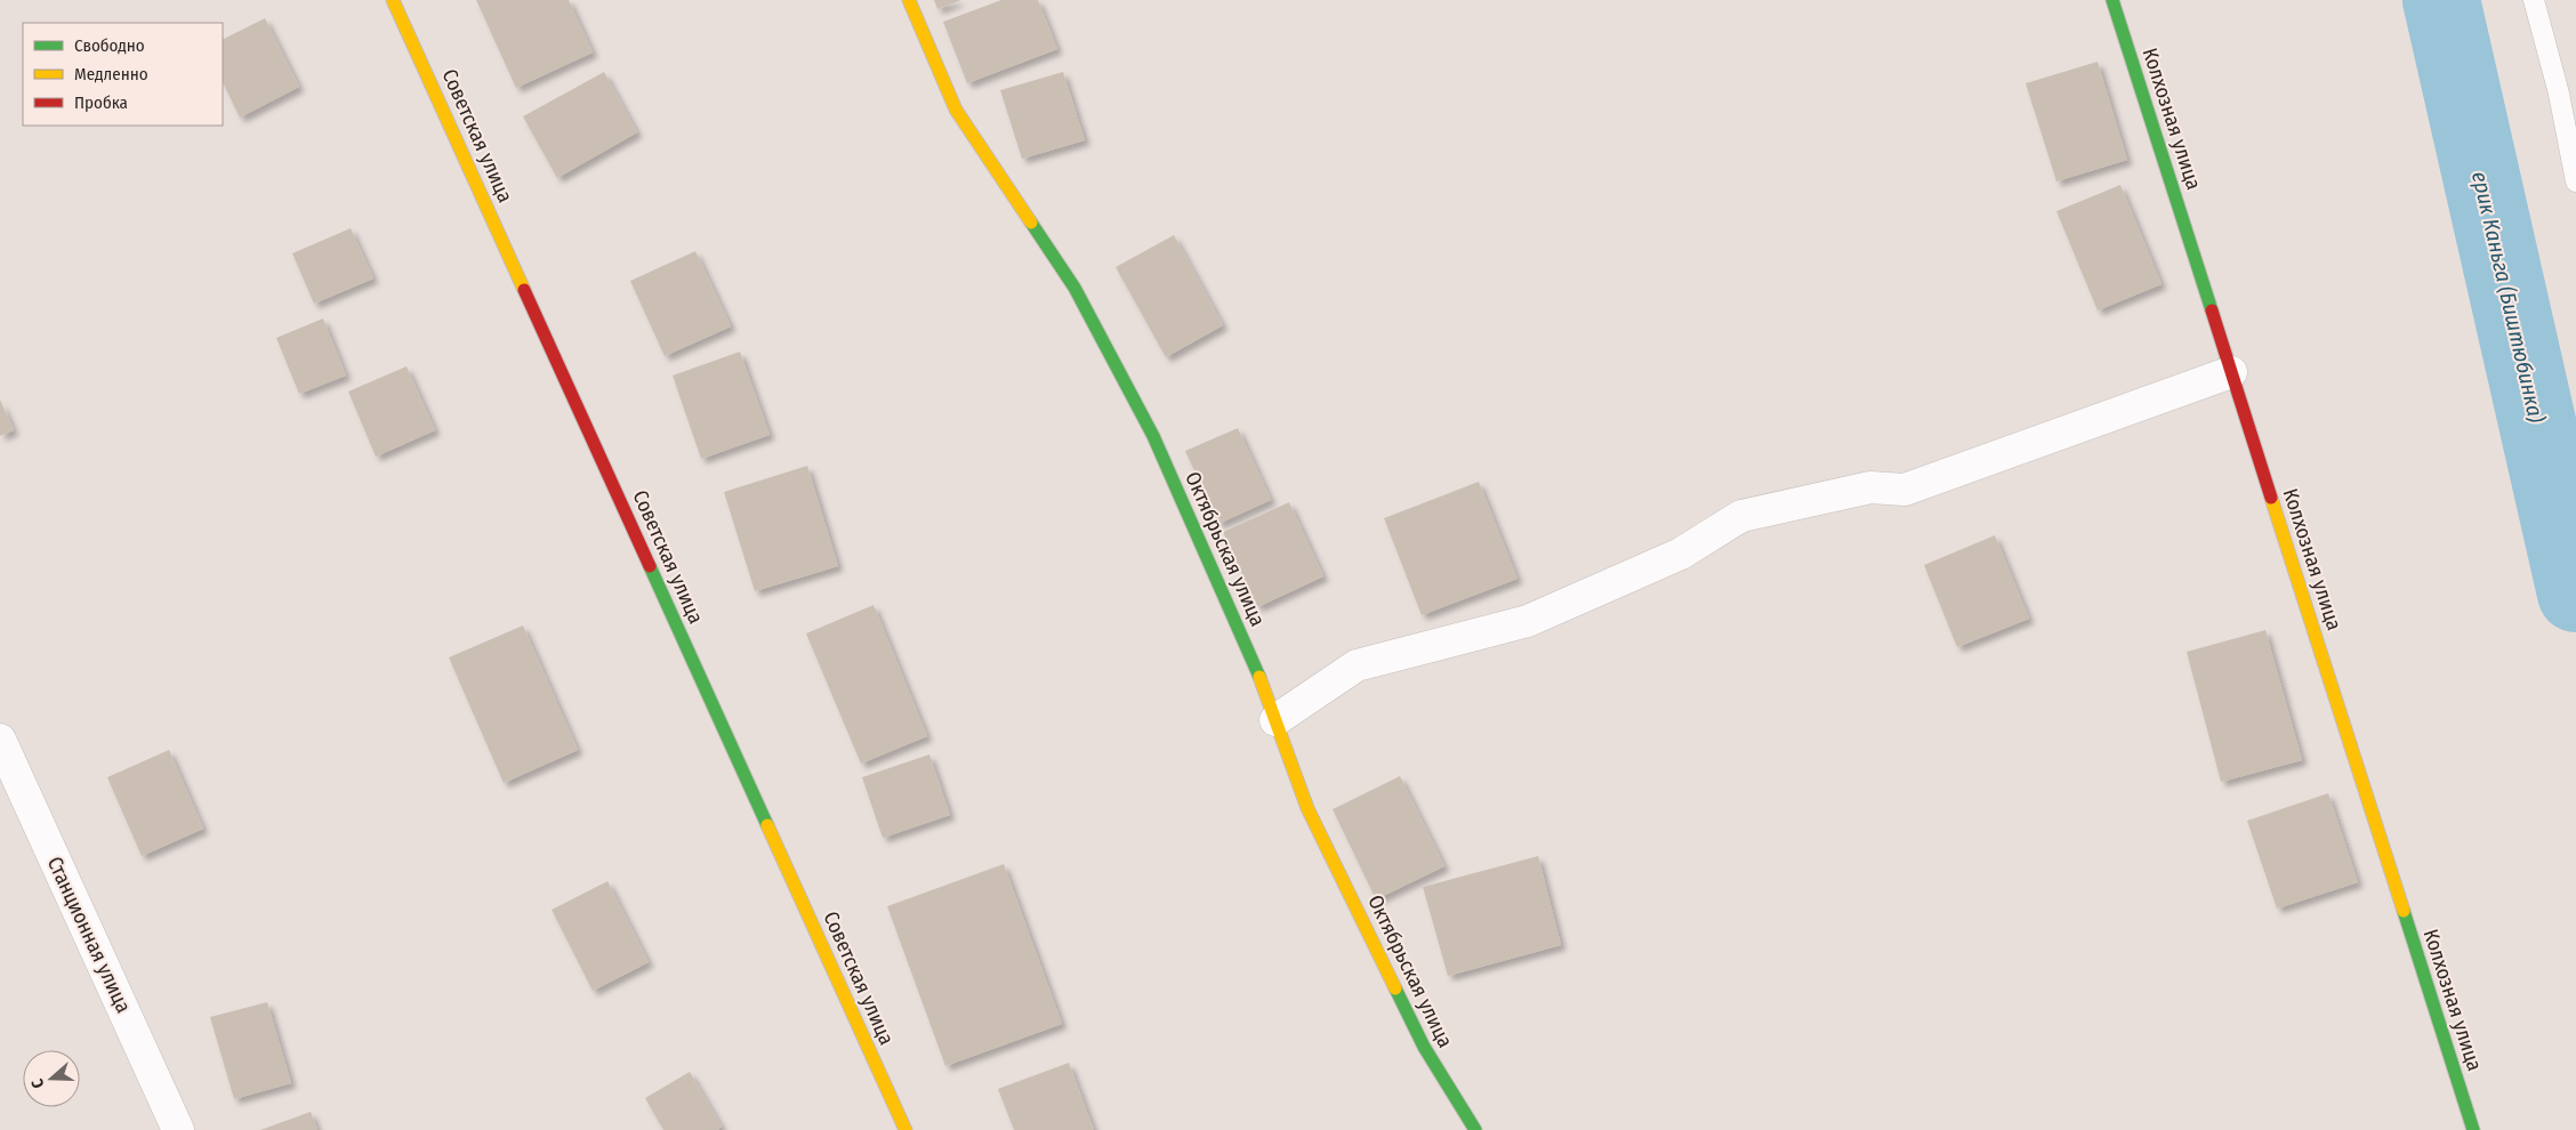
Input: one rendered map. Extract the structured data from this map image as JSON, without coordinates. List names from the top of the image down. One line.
{"streets":{"street":["Колхозная улица","Советская улица","Октябрьская улица","Станционная улица"]},"water":["ерик Каньга (Биштюбинка)"],"legend":["Свободно","Медленно","Пробка"],"north":"left"}
